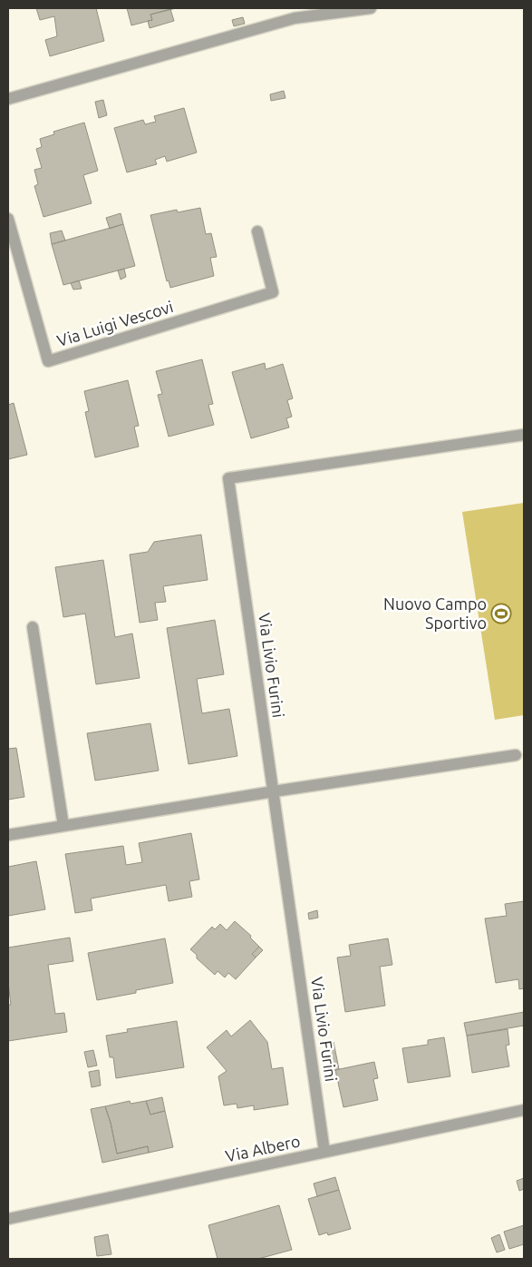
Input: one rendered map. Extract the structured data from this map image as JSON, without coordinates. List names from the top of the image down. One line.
{"streets":{"street":["Via Luigi Vescovi","Via Livio Furini","Via Albero"]},"crossings":[["Via Livio Furini","Via Albero"]],"places":{"sports":["Nuovo Campo Sportivo"]}}
